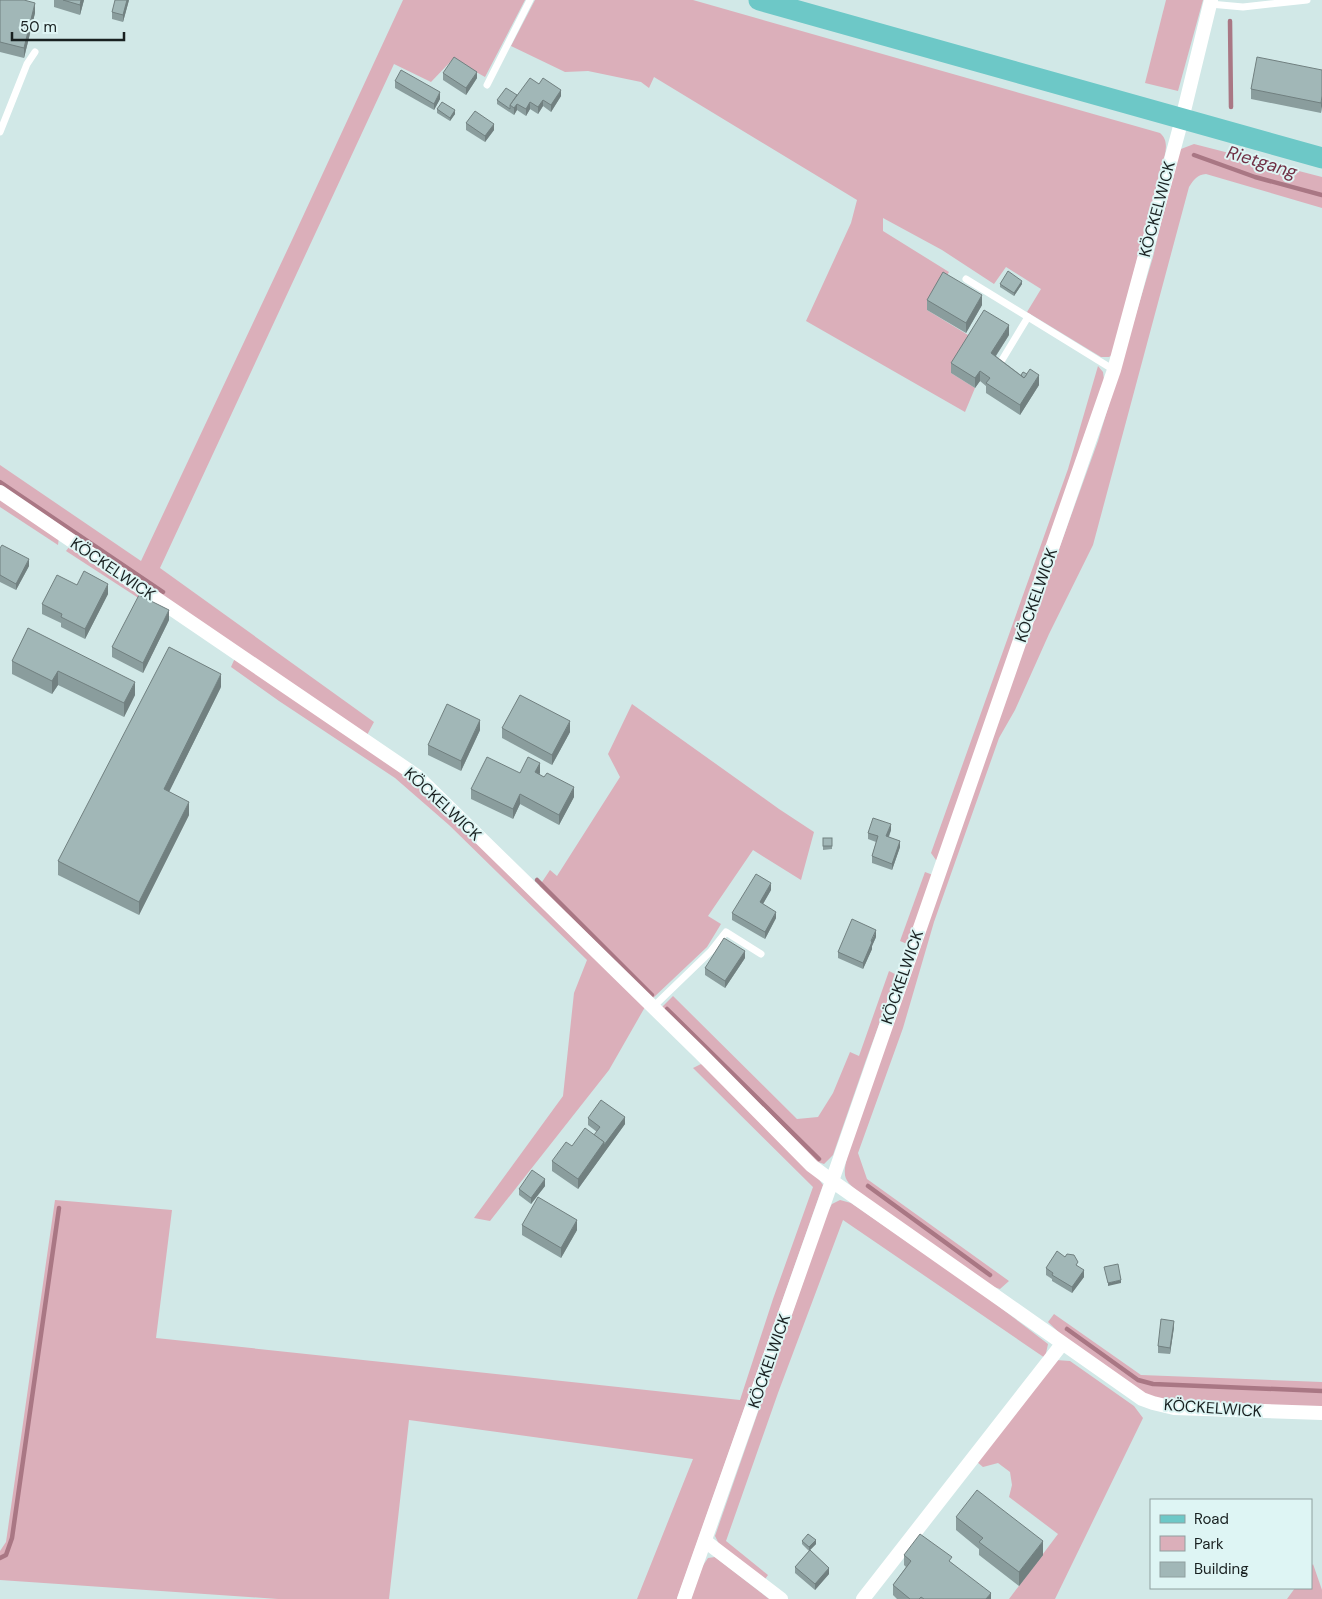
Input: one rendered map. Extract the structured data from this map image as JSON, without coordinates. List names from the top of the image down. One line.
{"streets":{"street":["KÖCKELWICK"]},"water":["Rietgang"],"legend":["Road","Park","Building"],"scale_bar":"50 m"}
